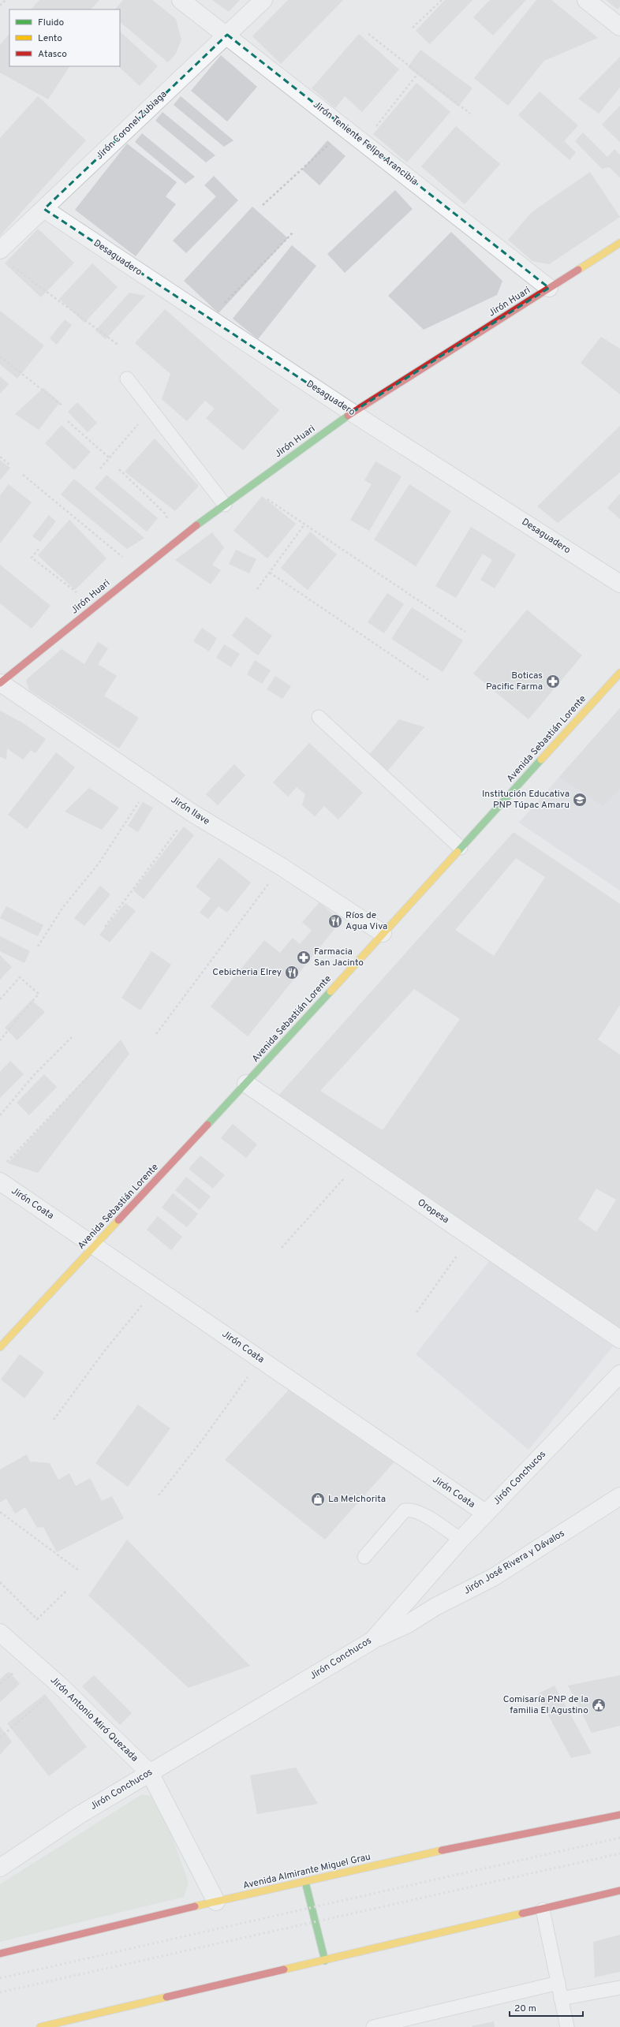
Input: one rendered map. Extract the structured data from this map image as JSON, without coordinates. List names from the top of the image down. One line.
{"streets":{"main road":["Jirón Huari","Avenida Sebastián Lorente","Avenida Almirante Miguel Grau"],"street":["Jirón Coronel Zubiaga","Jirón Teniente Felipe Arancibia","Desaguadero","Jirón Ilave","Jirón Coata","Oropesa","Jirón Conchucos","Jirón José Rivera y Dávalos","Jirón Antonio Miró Quezada"]},"crossings":[["Jirón Coronel Zubiaga","Jirón Teniente Felipe Arancibia"],["Jirón Coronel Zubiaga","Desaguadero"],["Jirón Teniente Felipe Arancibia","Jirón Huari"],["Desaguadero","Jirón Huari"],["Jirón Huari","Jirón Ilave"],["Avenida Sebastián Lorente","Jirón Ilave"],["Avenida Sebastián Lorente","Jirón Coata"],["Avenida Sebastián Lorente","Oropesa"],["Jirón Coata","Jirón Conchucos"],["Jirón Conchucos","Jirón José Rivera y Dávalos"],["Jirón Conchucos","Jirón Antonio Miró Quezada"],["Jirón Antonio Miró Quezada","Avenida Almirante Miguel Grau"]],"places":{"pharmacy":["Boticas Pacific Farma","Farmacia San Jacinto"],"school or university":["Institución Educativa PNP Túpac Amaru"],"restaurant":["Ríos de Agua Viva","Cebicheria Elrey"],"shop":["La Melchorita"],"public building":["Comisaría PNP de la familia El Agustino"]},"legend":["Fluido","Lento","Atasco"],"scale_bar":"20 m"}
